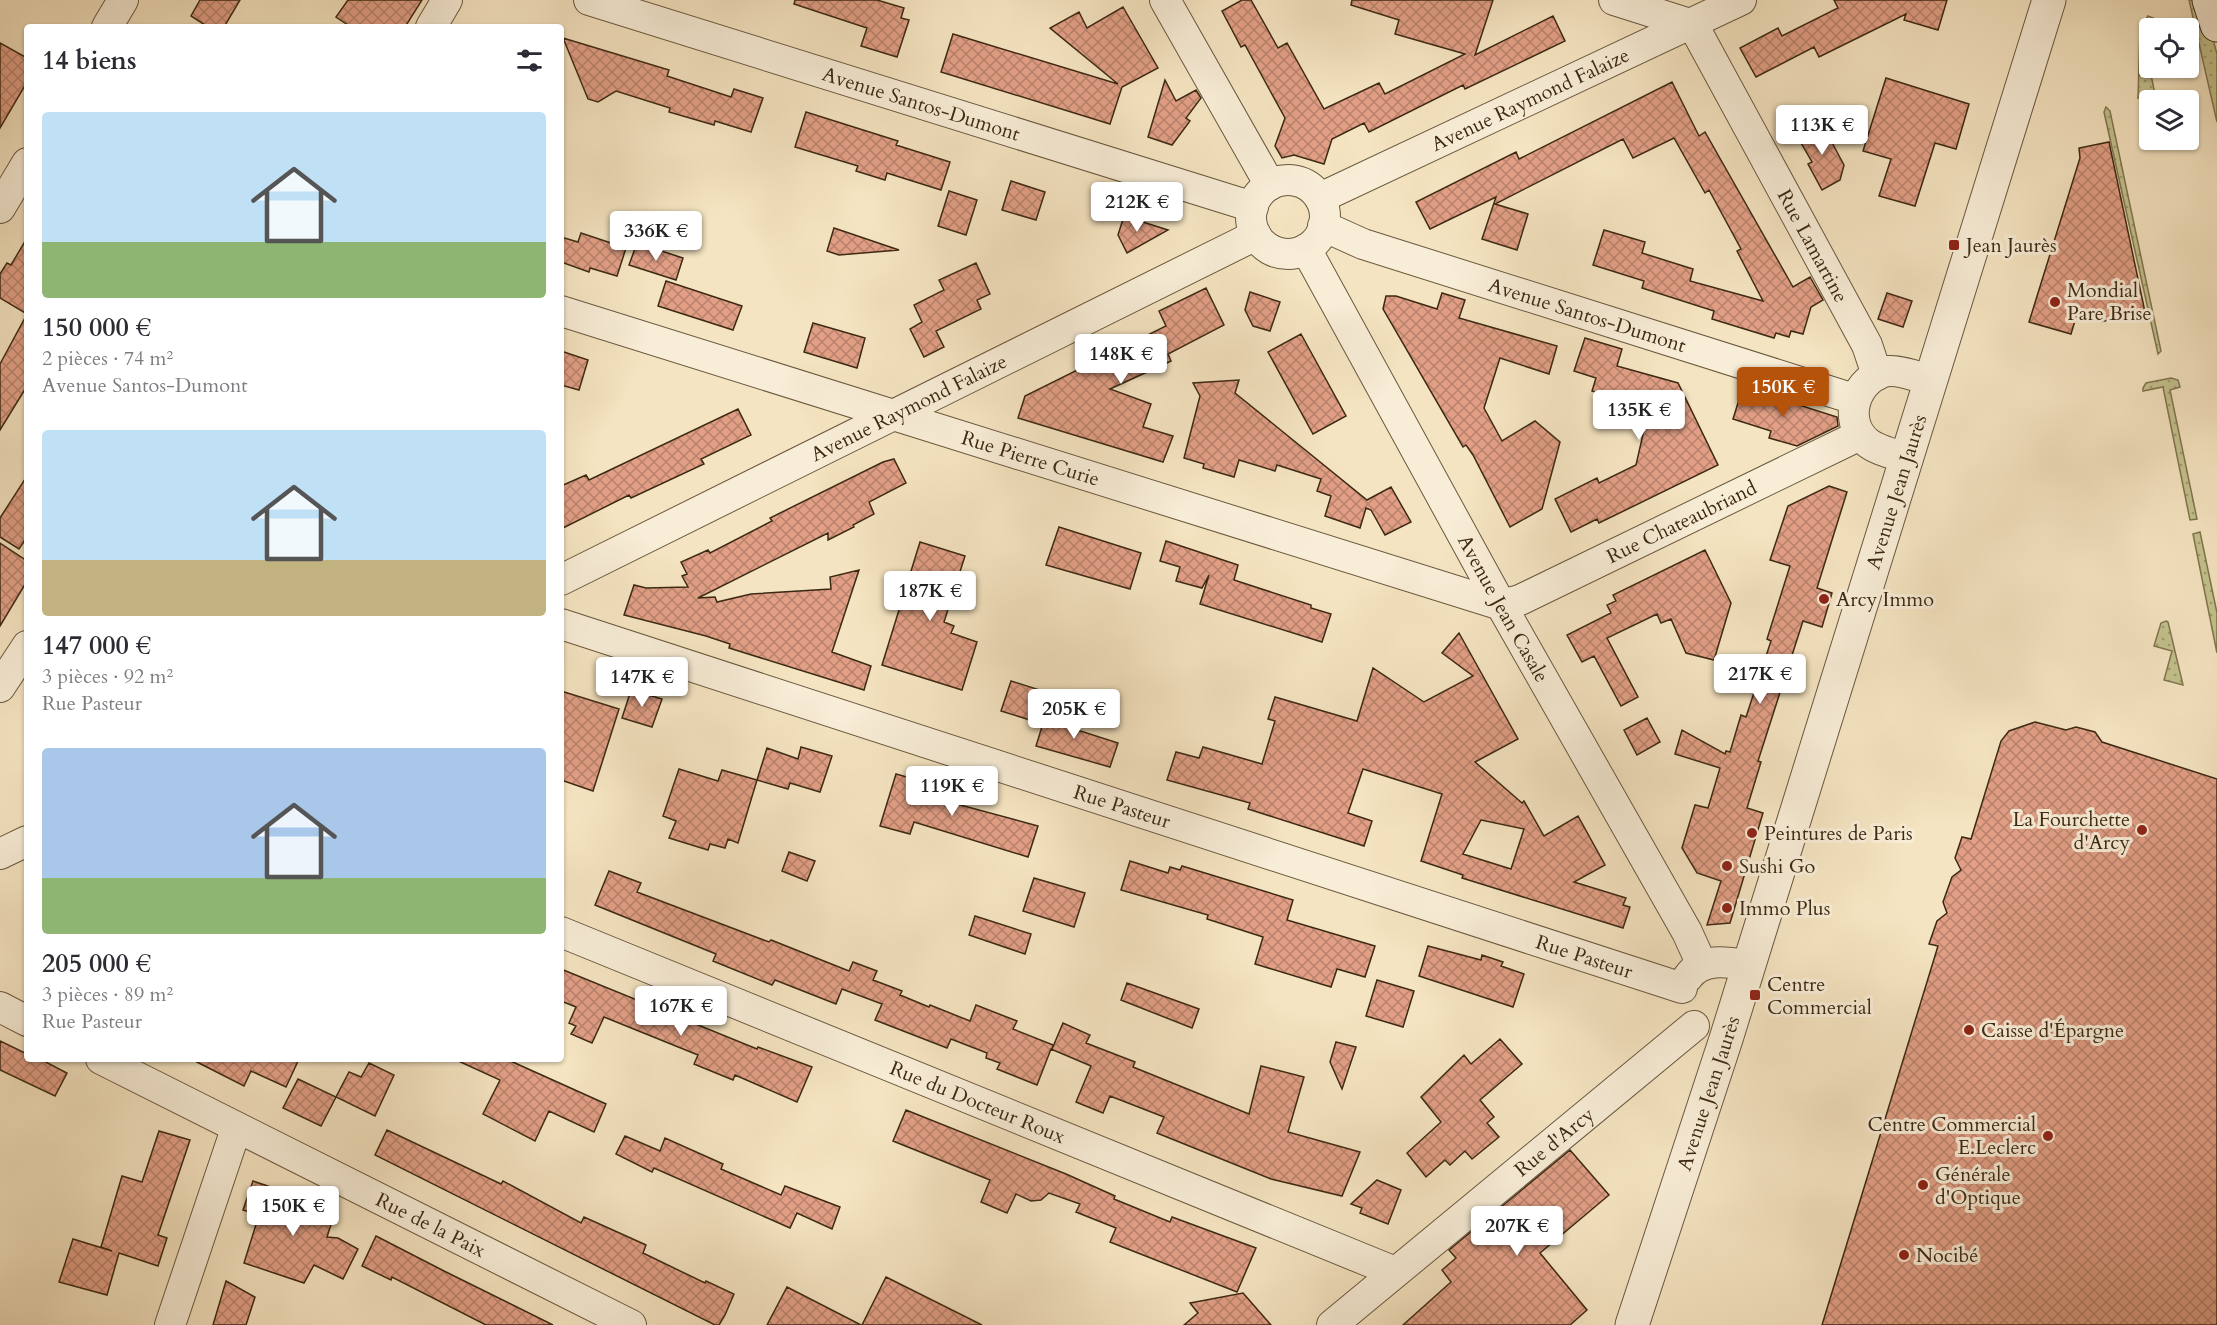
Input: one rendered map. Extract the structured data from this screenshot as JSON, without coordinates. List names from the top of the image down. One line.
{"streets":{"street":["Avenue Raymond Falaize","Avenue Santos-Dumont","Rue Lamartine","Rue Pierre Curie","Avenue Jean Jaurès","Rue Chateaubriand","Avenue Jean Casale","Rue Pasteur","Rue du Docteur Roux","Rue d'Arcy","Rue de la Paix"]},"crossings":[["Avenue Raymond Falaize","Avenue Santos-Dumont"],["Avenue Raymond Falaize","Rue Lamartine"],["Avenue Raymond Falaize","Rue Pierre Curie"],["Avenue Raymond Falaize","Avenue Jean Casale"],["Avenue Santos-Dumont","Avenue Jean Casale"],["Rue Pierre Curie","Rue Chateaubriand"],["Rue Pierre Curie","Avenue Jean Casale"],["Rue Chateaubriand","Avenue Jean Casale"],["Rue du Docteur Roux","Rue d'Arcy"]],"places":{"transit":["Jean Jaurès","Centre Commercial"],"other":["Mondial Pare Brise","Arcy Immo","La Fourchette d'Arcy","Peintures de Paris","Sushi Go","Immo Plus","Caisse d'Épargne","Centre Commercial E.Leclerc","Générale d'Optique","Nocibé"]},"page":{"heading":"14 biens","list":[{"name":"150 000 €","note":"2 pièces · 74 m² · Avenue Santos-Dumont"},{"name":"147 000 €","note":"3 pièces · 92 m² · Rue Pasteur"},{"name":"205 000 €","note":"3 pièces · 89 m² · Rue Pasteur"}],"price":["113K €","212K €","336K €","148K €","150K €","135K €","187K €","217K €","147K €","205K €","119K €","167K €","150K €","207K €"]}}
